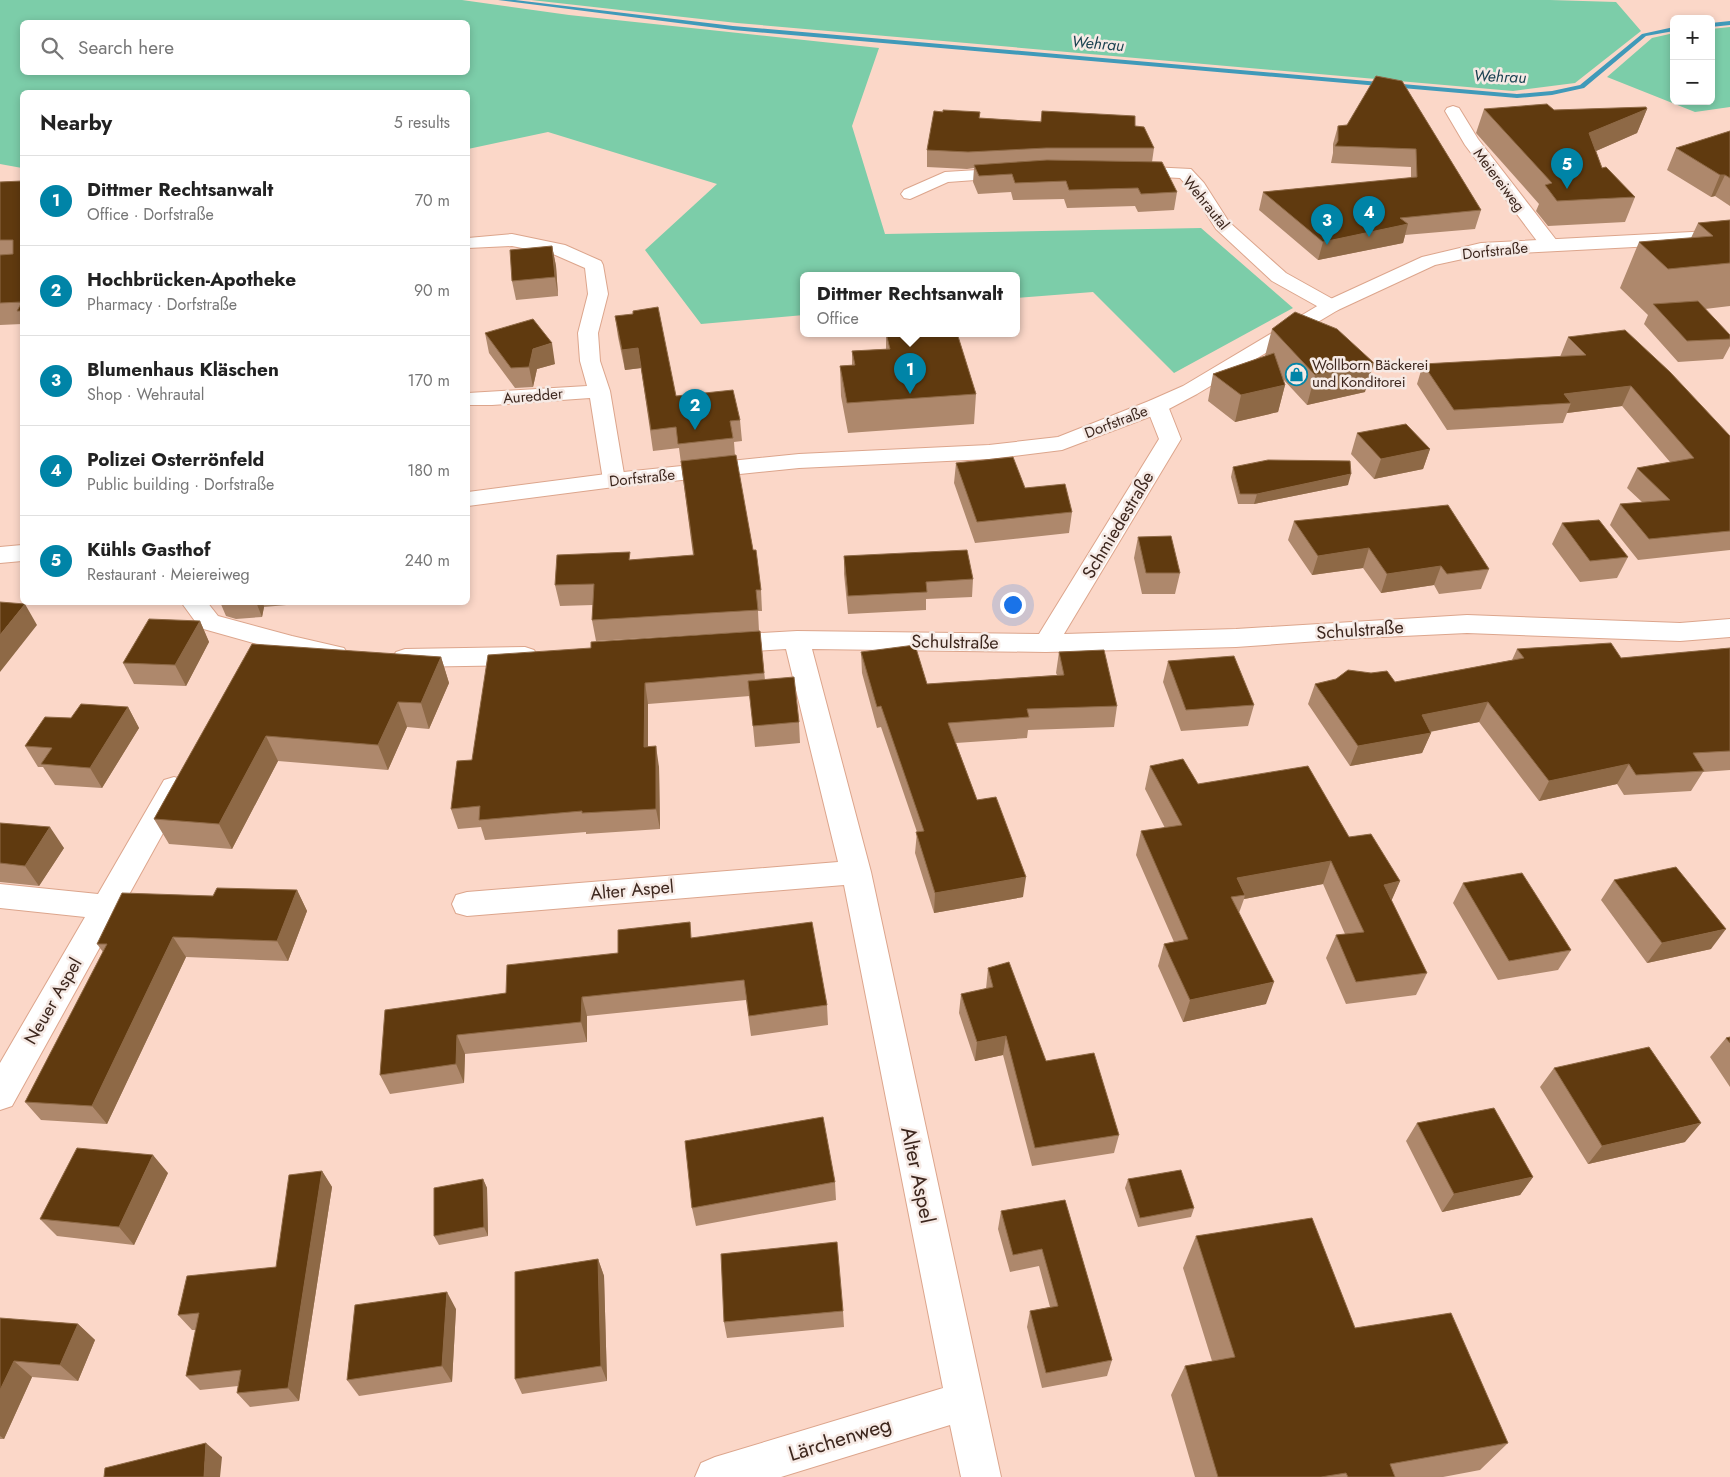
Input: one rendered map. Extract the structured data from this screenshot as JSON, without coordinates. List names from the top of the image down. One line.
{"streets":{"street":["Meiereiweg","Wehrautal","Dorfstraße","Auredder","Schmiedestraße","Schulstraße","Alter Aspel","Neuer Aspel","Lärchenweg"]},"crossings":[["Meiereiweg","Dorfstraße"],["Wehrautal","Dorfstraße"],["Dorfstraße","Schmiedestraße"],["Schmiedestraße","Schulstraße"],["Schulstraße","Alter Aspel"],["Alter Aspel","Lärchenweg"]],"water":["Wehrau"],"places":{"shop":["Wollborn Bäckerei und Konditorei"]},"page":{"map_buttons":["+","−"],"search":"Search here","heading":["Nearby","5 results"],"pins":["5","4","3","1","2"],"list":[{"mark":"1","name":"Dittmer Rechtsanwalt","note":"Office · Dorfstraße","value":"70 m"},{"mark":"2","name":"Hochbrücken-Apotheke","note":"Pharmacy · Dorfstraße","value":"90 m"},{"mark":"3","name":"Blumenhaus Kläschen","note":"Shop · Wehrautal","value":"170 m"},{"mark":"4","name":"Polizei Osterrönfeld","note":"Public building · Dorfstraße","value":"180 m"},{"mark":"5","name":"Kühls Gasthof","note":"Restaurant · Meiereiweg","value":"240 m"}],"popup":["Dittmer Rechtsanwalt","Office"]}}
